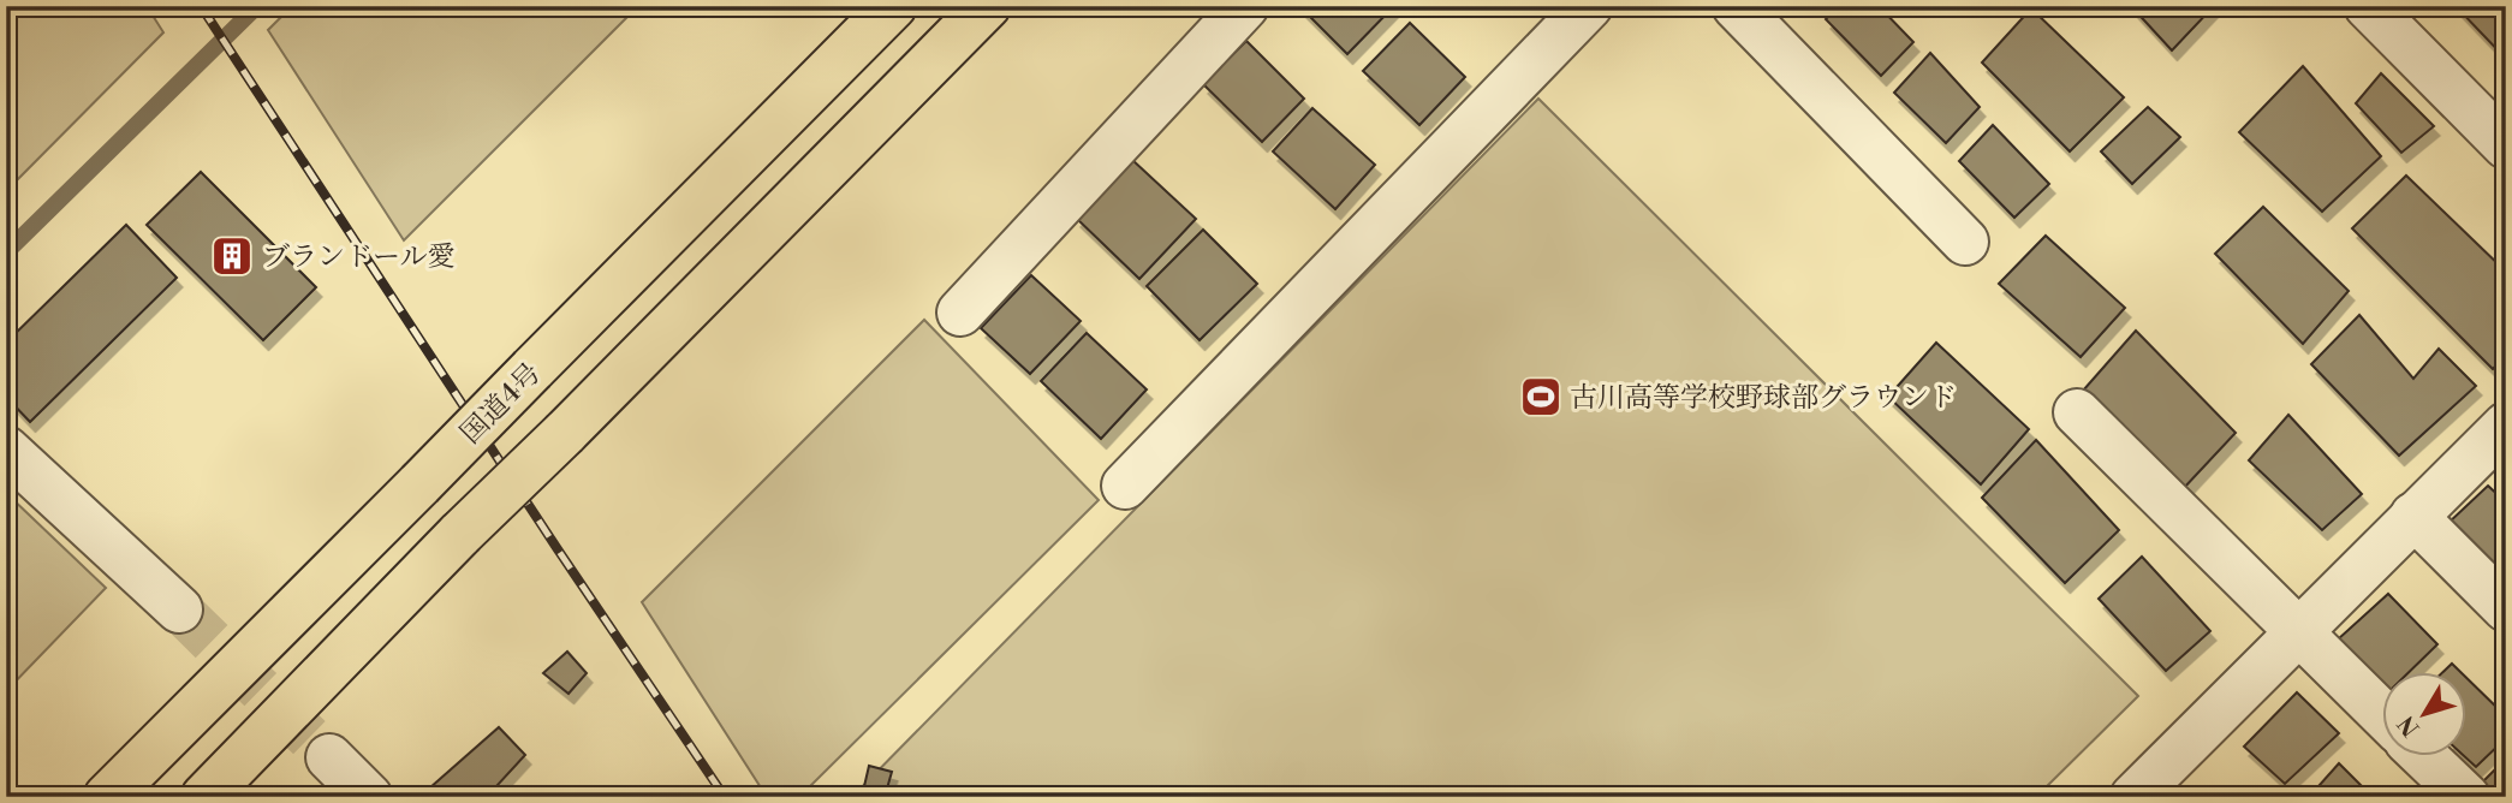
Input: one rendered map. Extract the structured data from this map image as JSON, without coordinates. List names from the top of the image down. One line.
{"streets":{"highway":["国道4号"]},"places":{"building":["ブランドール愛"],"sports":["古川高等学校野球部グラウンド"]},"north":"bottom left"}
